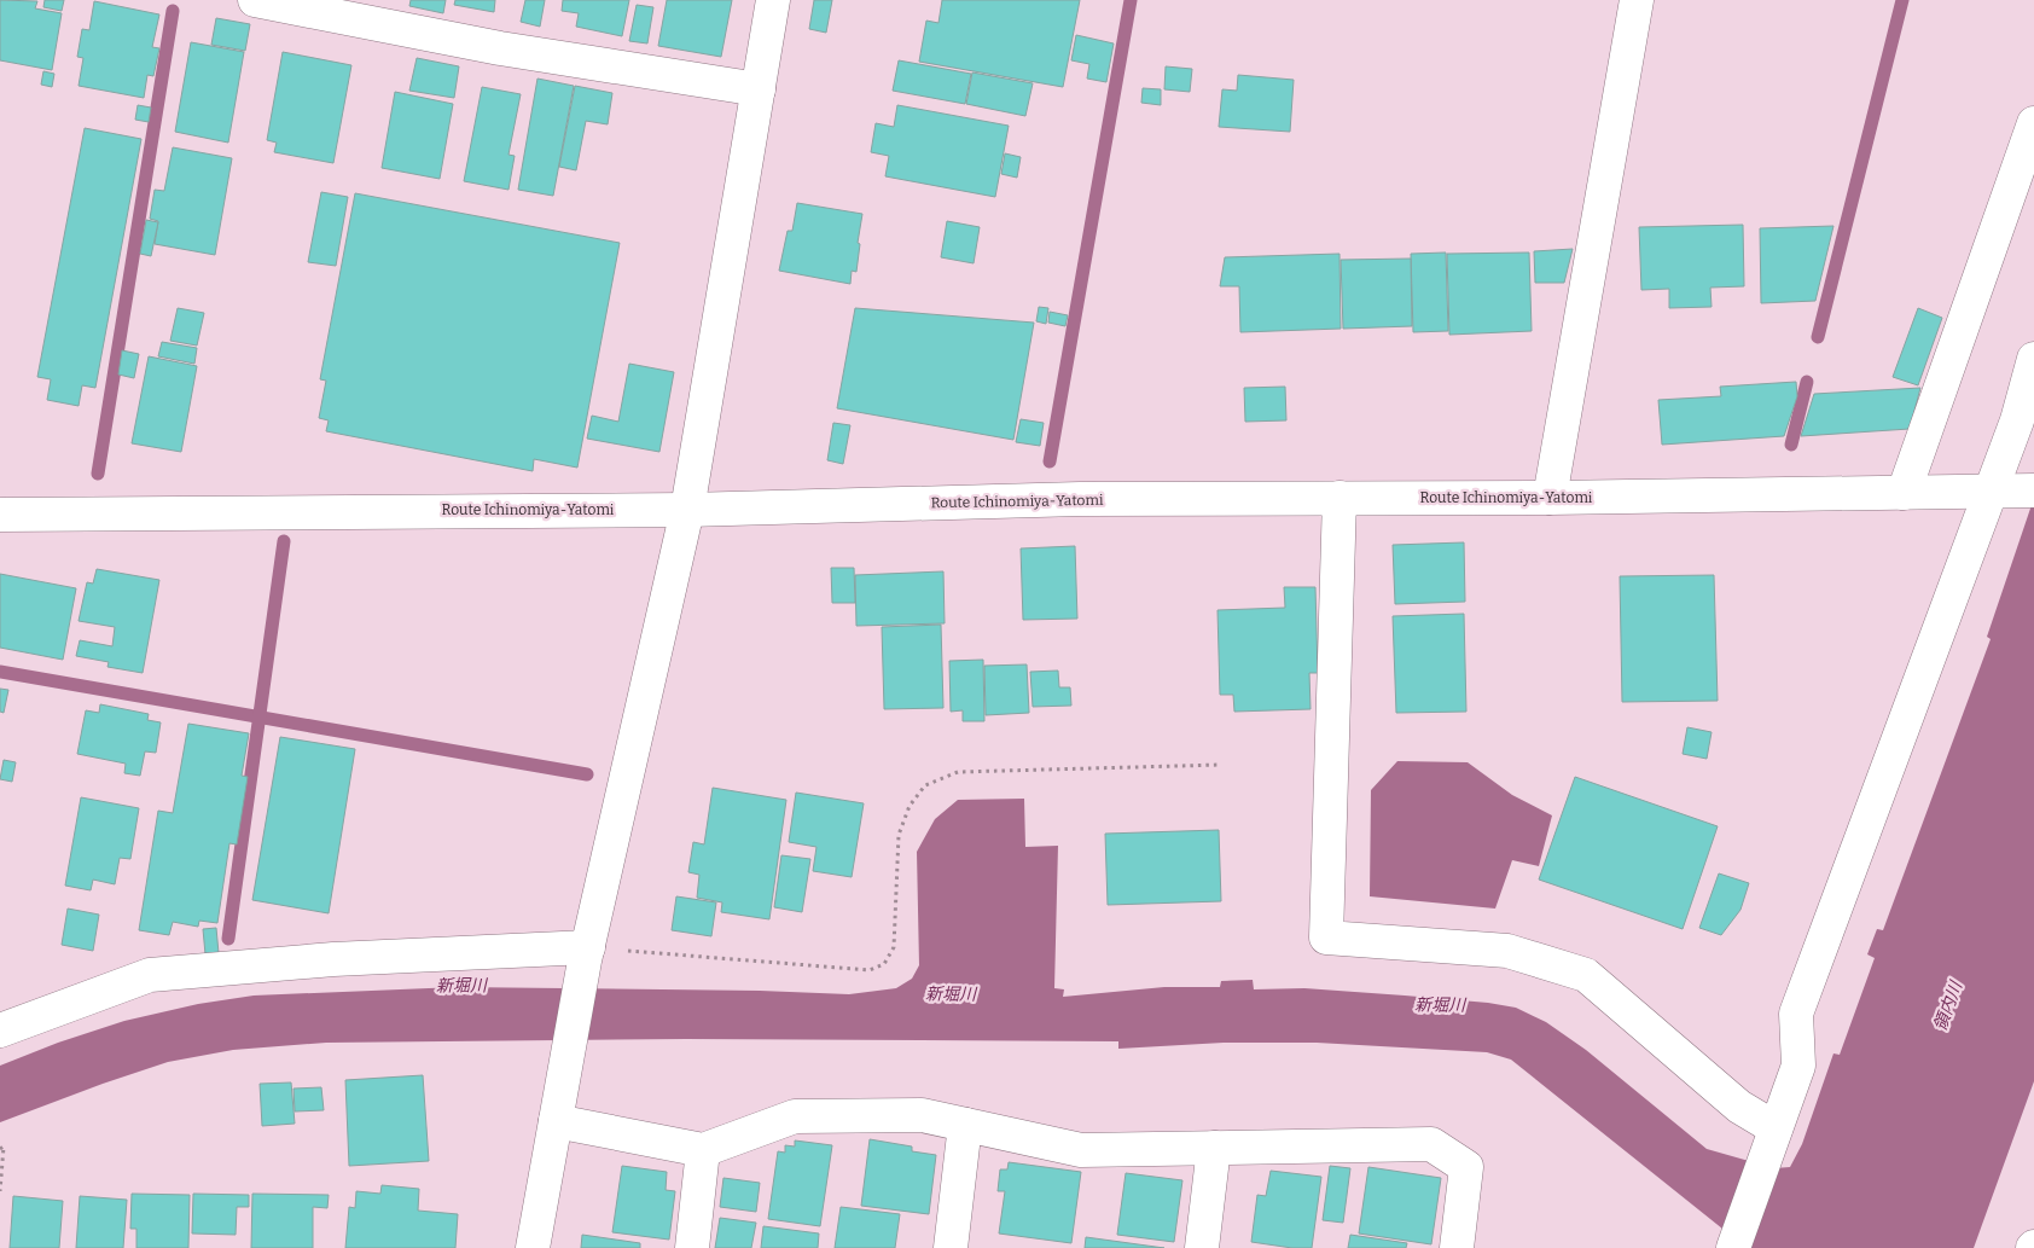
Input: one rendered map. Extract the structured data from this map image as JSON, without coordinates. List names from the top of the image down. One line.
{"streets":{"street":["Route Ichinomiya-Yatomi"]},"water":["新堀川","領内川"]}
